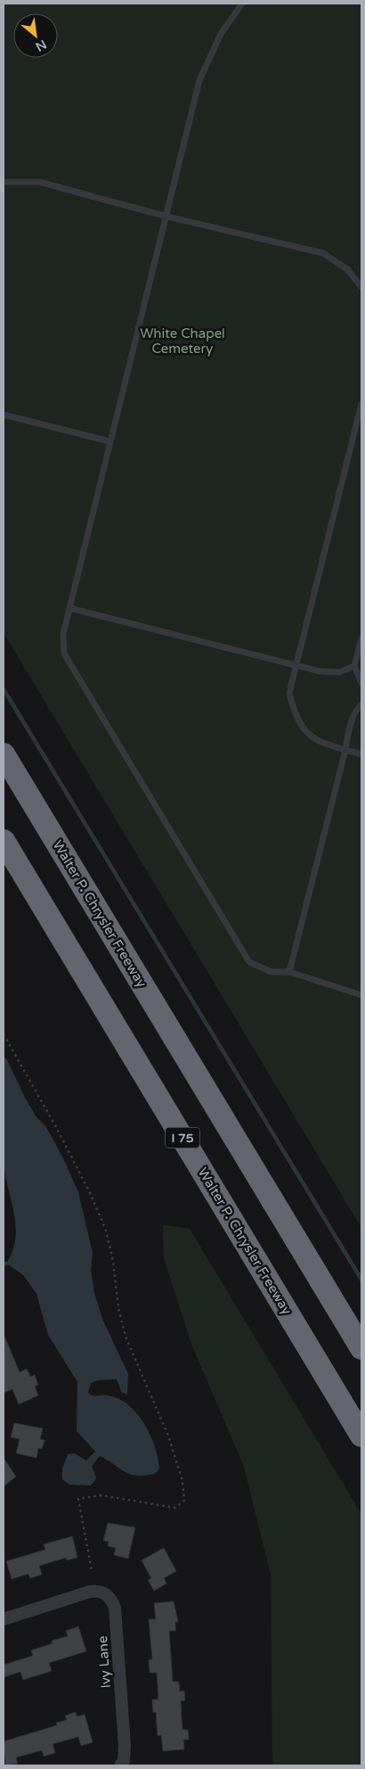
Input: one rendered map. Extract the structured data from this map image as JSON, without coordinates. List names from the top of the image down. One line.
{"streets":{"highway":["Walter P. Chrysler Freeway","I 75"],"street":["Ivy Lane"]},"parks":["White Chapel Cemetery"],"north":"bottom right"}
